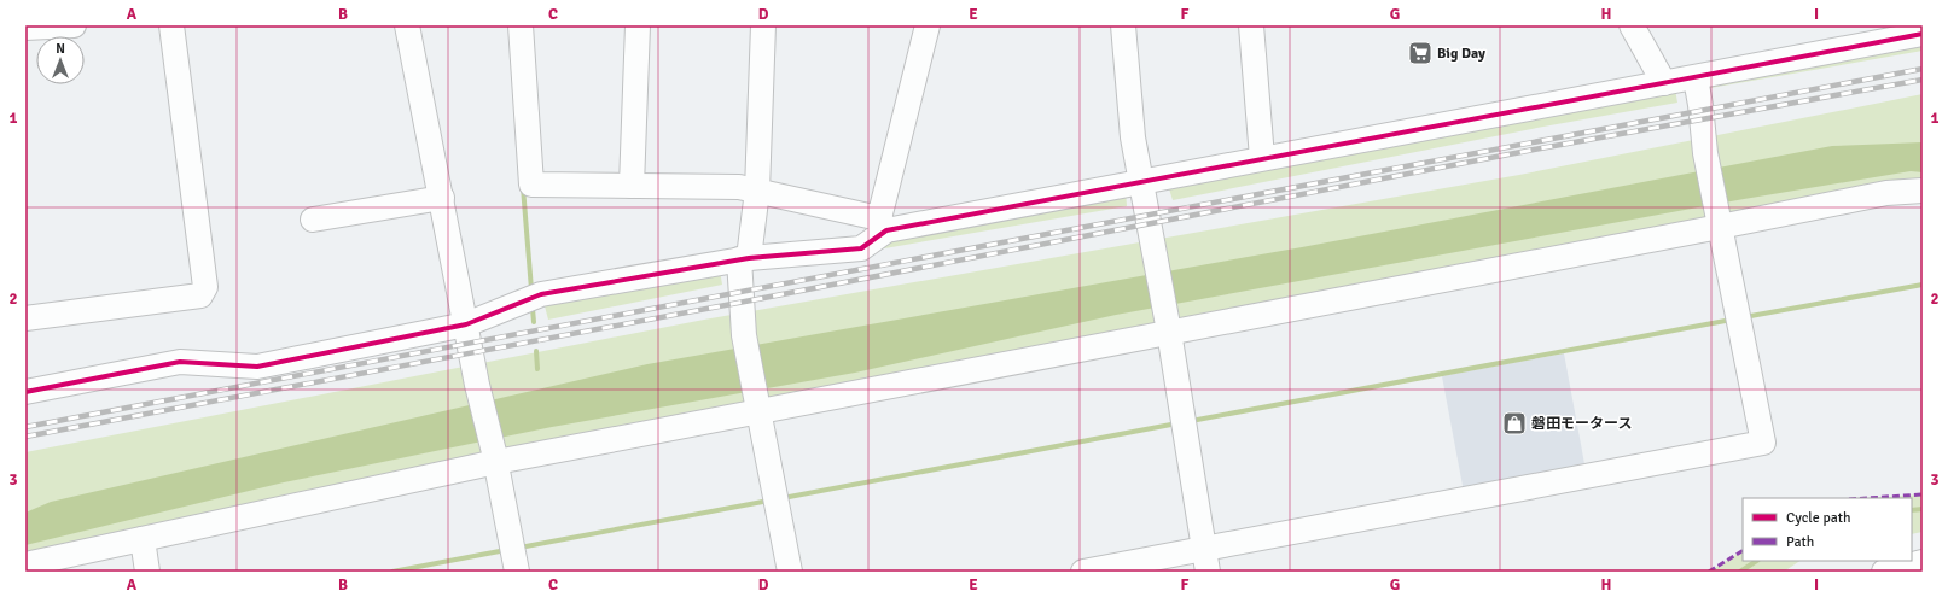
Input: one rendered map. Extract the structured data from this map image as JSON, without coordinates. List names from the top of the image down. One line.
{"places":{"supermarket":["Big Day"],"shop":["磐田モータース"]},"legend":["Cycle path","Path"],"north":"top","grid":{"columns":["A","B","C","D","E","F","G","H","I"],"rows":["1","2","3"]}}
